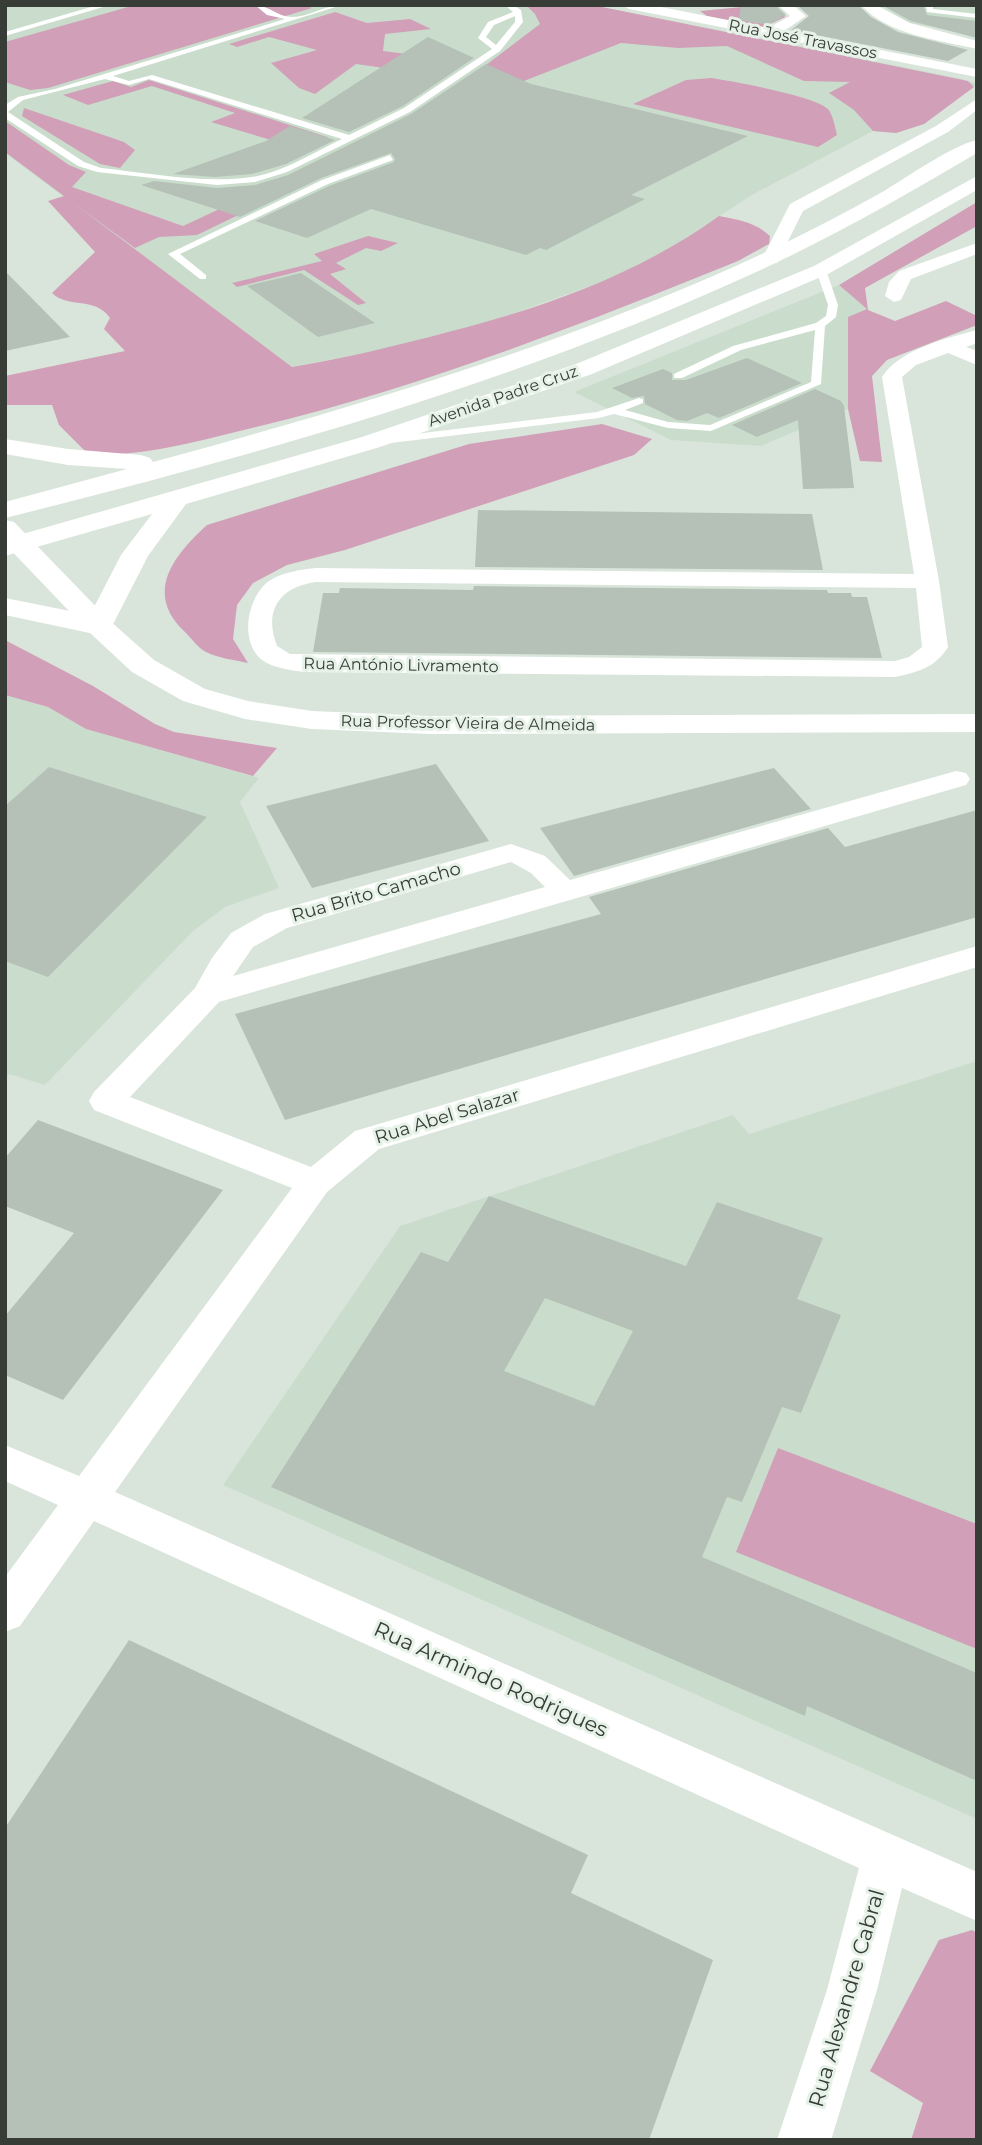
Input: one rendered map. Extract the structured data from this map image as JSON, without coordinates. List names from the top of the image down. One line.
{"streets":{"main road":["Avenida Padre Cruz","Rua Professor Vieira de Almeida"],"street":["Rua José Travassos","Rua António Livramento","Rua Brito Camacho","Rua Abel Salazar","Rua Armindo Rodrigues","Rua Alexandre Cabral"]},"crossings":[["Avenida Padre Cruz","Rua Professor Vieira de Almeida"],["Rua Brito Camacho","Rua Abel Salazar"],["Rua Abel Salazar","Rua Armindo Rodrigues"],["Rua Armindo Rodrigues","Rua Alexandre Cabral"]]}
